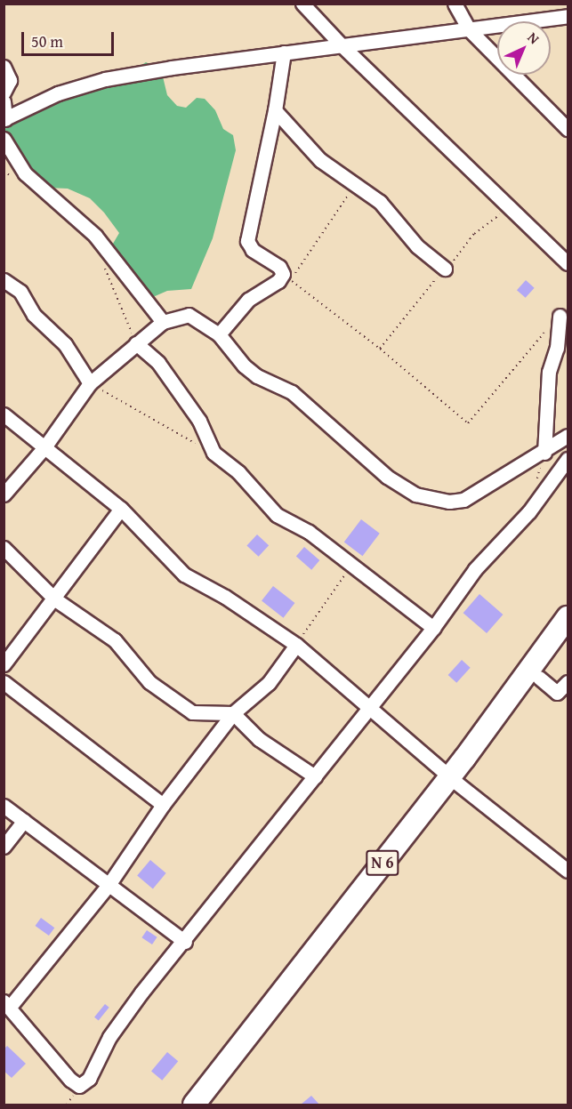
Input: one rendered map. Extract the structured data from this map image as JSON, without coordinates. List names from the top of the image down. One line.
{"streets":{"main road":["N 6"]},"scale_bar":"50 m","north":"top right"}
